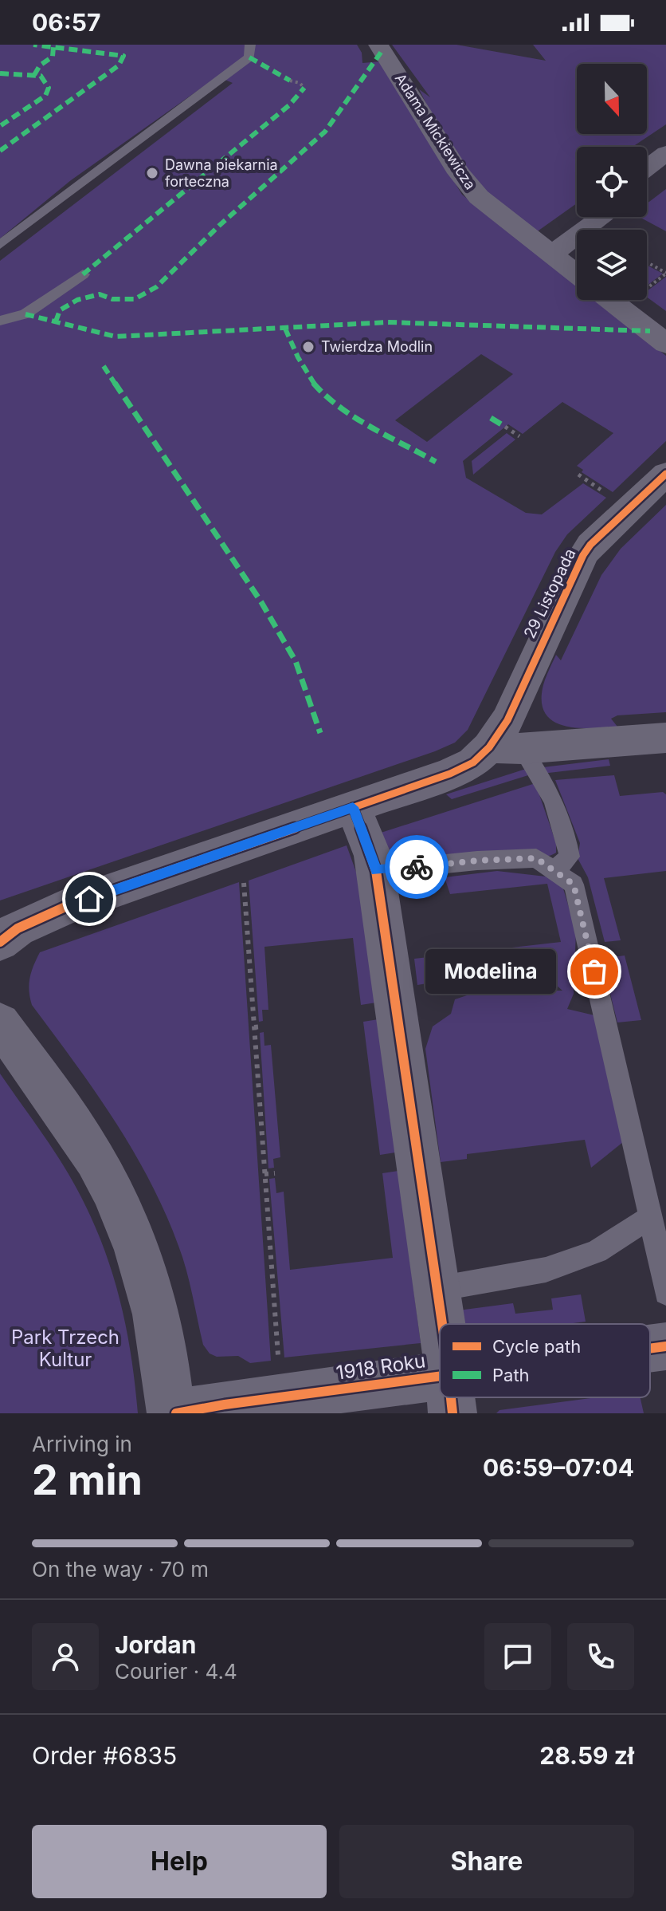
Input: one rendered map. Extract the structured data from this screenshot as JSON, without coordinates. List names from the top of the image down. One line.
{"streets":{"street":["Adama Mickiewicza","29 Listopada","1918 Roku"]},"parks":["Park Trzech Kultur"],"places":["Dawna piekarnia forteczna","Twierdza Modlin","Modelina"],"legend":["Cycle path","Path"],"north":"bottom","page":{"status":"06:57","bubble":"Modelina","heading":["2 min","Arriving in","06:59–07:04"],"panel":["Jordan","Courier · 4.4","Order #6835","28.59 zł"],"bar":"On the way · 70 m","buttons":["Help","Share"]}}
